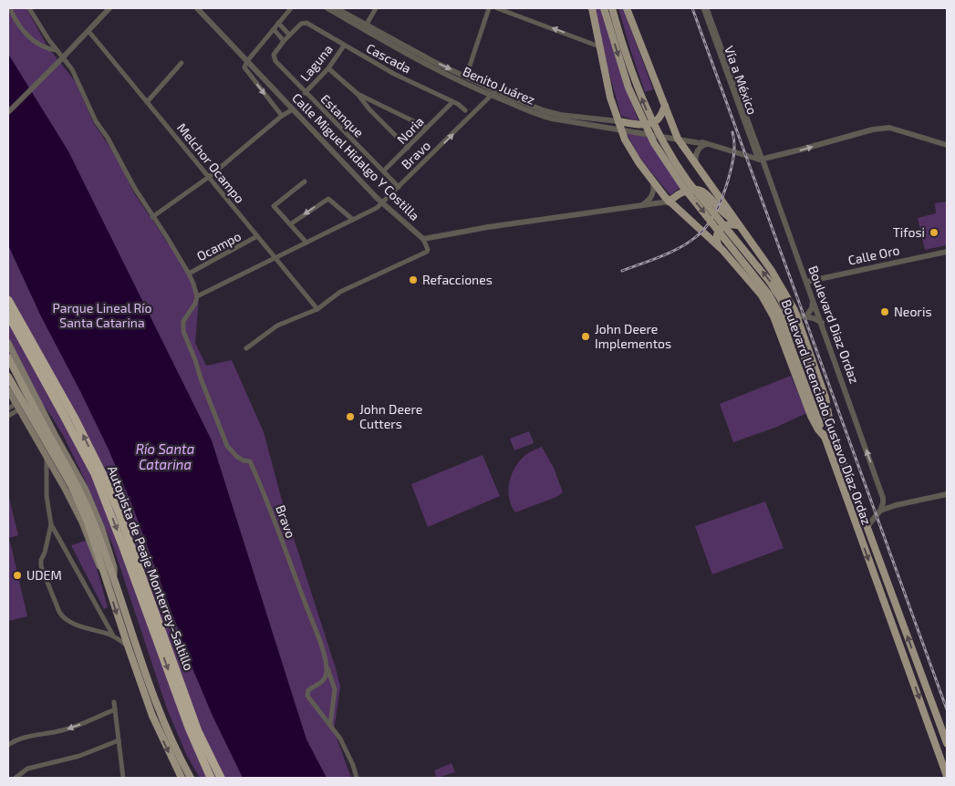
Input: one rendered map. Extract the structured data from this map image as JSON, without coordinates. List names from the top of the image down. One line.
{"streets":{"highway":["Autopista de Peaje Monterrey-Saltillo"],"main road":["Boulevard Licenciado Gustavo Díaz Ordaz"],"street":["Cascada","Laguna","Benito Juárez","Estanque","Noria","Bravo","Calle Miguel Hidalgo Y Costilla","Melchor Ocampo","Ocampo","Calle Oro","Boulevard Diaz Ordaz"]},"crossings":[["Cascada","Laguna"],["Cascada","Noria"],["Laguna","Estanque"],["Benito Juárez","Bravo"],["Estanque","Noria"],["Estanque","Bravo"],["Bravo","Calle Miguel Hidalgo Y Costilla"],["Bravo","Melchor Ocampo"],["Melchor Ocampo","Ocampo"],["Calle Oro","Boulevard Diaz Ordaz"]],"one_way":["Boulevard Diaz Ordaz"],"water":["Río Santa Catarina"],"parks":["Parque Lineal Río Santa Catarina"],"places":["Tifosi","Refacciones","Neoris","John Deere Implementos","John Deere Cutters","UDEM"]}
